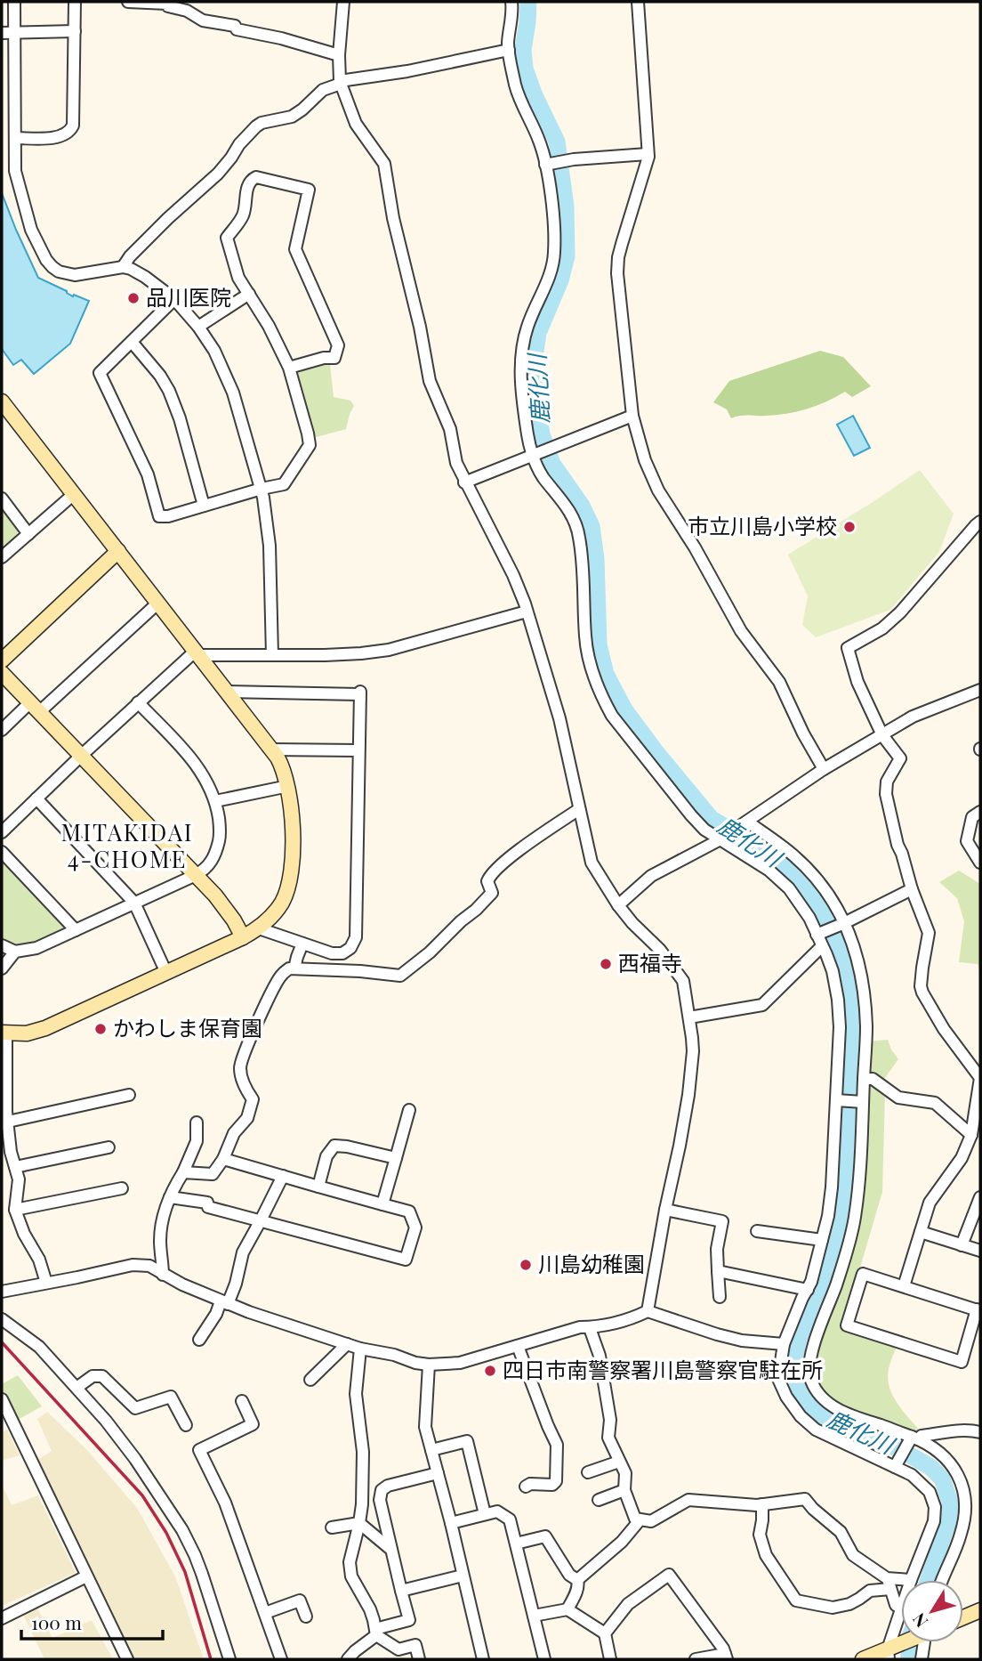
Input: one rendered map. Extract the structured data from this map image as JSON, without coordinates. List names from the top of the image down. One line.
{"districts":["MITAKIDAI 4-CHOME"],"water":["鹿化川"],"places":["品川医院","市立川島小学校","西福寺","かわしま保育園","川島幼稚園","四日市南警察署川島警察官駐在所"],"scale_bar":"100 m","north":"bottom left"}
